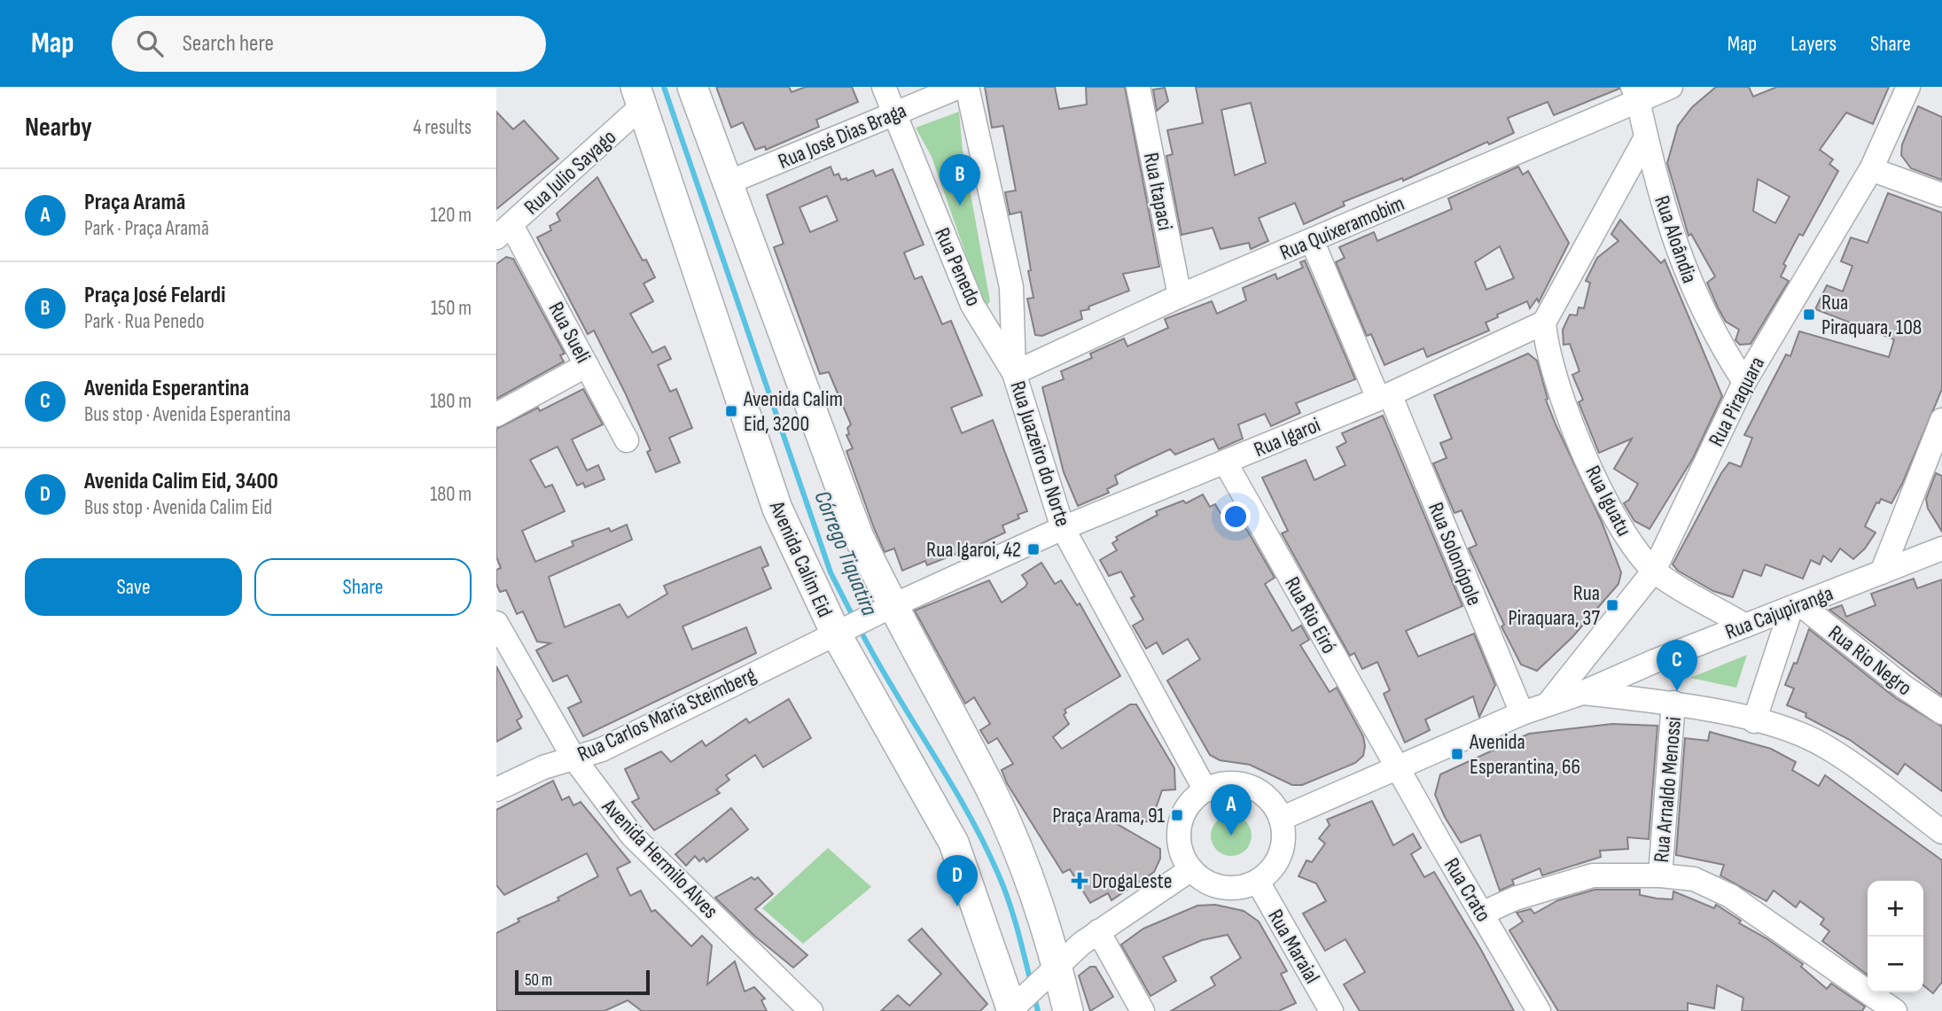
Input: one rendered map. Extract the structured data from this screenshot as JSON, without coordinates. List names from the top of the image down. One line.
{"streets":{"main road":["Avenida Calim Eid"],"street":["Rua José Dias Braga","Rua Julio Sayago","Rua Itapaci","Rua Quixeramobim","Rua Aloândia","Rua Penedo","Rua Sueli","Rua Piraquara","Rua Igaroi","Rua Juazeiro do Norte","Rua Iguatu","Rua Solonópole","Rua Cajupiranga","Rua Rio Eiró","Rua Rio Negro","Rua Carlos Maria Steimberg","Rua Arnaldo Menossi","Avenida Hermilo Alves","Rua Crato","Rua Maraial"]},"crossings":[["Rua José Dias Braga","Rua Penedo"],["Rua Julio Sayago","Rua Sueli"],["Rua Julio Sayago","Avenida Calim Eid"],["Rua Itapaci","Rua Quixeramobim"],["Rua Quixeramobim","Rua Aloândia"],["Rua Quixeramobim","Rua Penedo"],["Rua Quixeramobim","Rua Juazeiro do Norte"],["Rua Quixeramobim","Rua Solonópole"],["Rua Aloândia","Rua Piraquara"],["Rua Penedo","Rua Juazeiro do Norte"],["Rua Piraquara","Rua Iguatu"],["Rua Piraquara","Rua Cajupiranga"],["Rua Igaroi","Rua Juazeiro do Norte"],["Rua Igaroi","Rua Iguatu"],["Rua Igaroi","Rua Solonópole"],["Rua Igaroi","Avenida Calim Eid"],["Rua Igaroi","Rua Rio Eiró"],["Rua Igaroi","Rua Carlos Maria Steimberg"],["Rua Juazeiro do Norte","Rua Cajupiranga"],["Rua Juazeiro do Norte","Rua Maraial"],["Rua Iguatu","Rua Cajupiranga"],["Rua Solonópole","Rua Cajupiranga"],["Avenida Calim Eid","Rua Carlos Maria Steimberg"],["Rua Cajupiranga","Rua Rio Eiró"],["Rua Cajupiranga","Rua Rio Negro"],["Rua Cajupiranga","Rua Crato"],["Rua Cajupiranga","Rua Maraial"],["Rua Rio Eiró","Rua Crato"],["Rua Carlos Maria Steimberg","Avenida Hermilo Alves"]],"water":["Córrego Tiquatira"],"places":{"transit":["Rua Piraquara, 108","Avenida Calim Eid, 3200","Rua Igaroi, 42","Rua Piraquara, 37","Avenida Esperantina, 66","Praça Arama, 91"],"health":["DrogaLeste"]},"scale_bar":"50 m","page":{"header":"Map","search":"Search here","nav":["Map","Layers","Share"],"heading":["Nearby","4 results"],"pins":["B","C","A","D"],"list":[{"mark":"A","name":"Praça Aramã","note":"Park · Praça Aramã","value":"120 m"},{"mark":"B","name":"Praça José Felardi","note":"Park · Rua Penedo","value":"150 m"},{"mark":"C","name":"Avenida Esperantina","note":"Bus stop · Avenida Esperantina","value":"180 m"},{"mark":"D","name":"Avenida Calim Eid, 3400","note":"Bus stop · Avenida Calim Eid","value":"180 m"}],"buttons":["Save","Share"],"map_buttons":["+","−"],"scale":"50 m"}}
